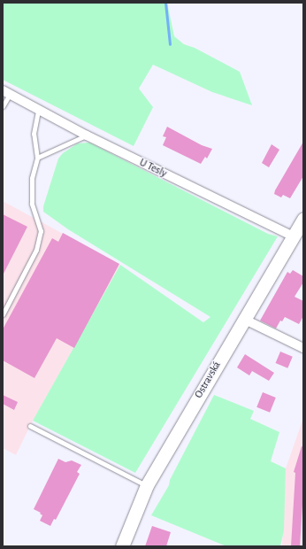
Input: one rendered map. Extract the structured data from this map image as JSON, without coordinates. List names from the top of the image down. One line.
{"streets":{"main road":["Ostravská"],"street":["U Tesly"]},"crossings":[["U Tesly","Ostravská"]]}
